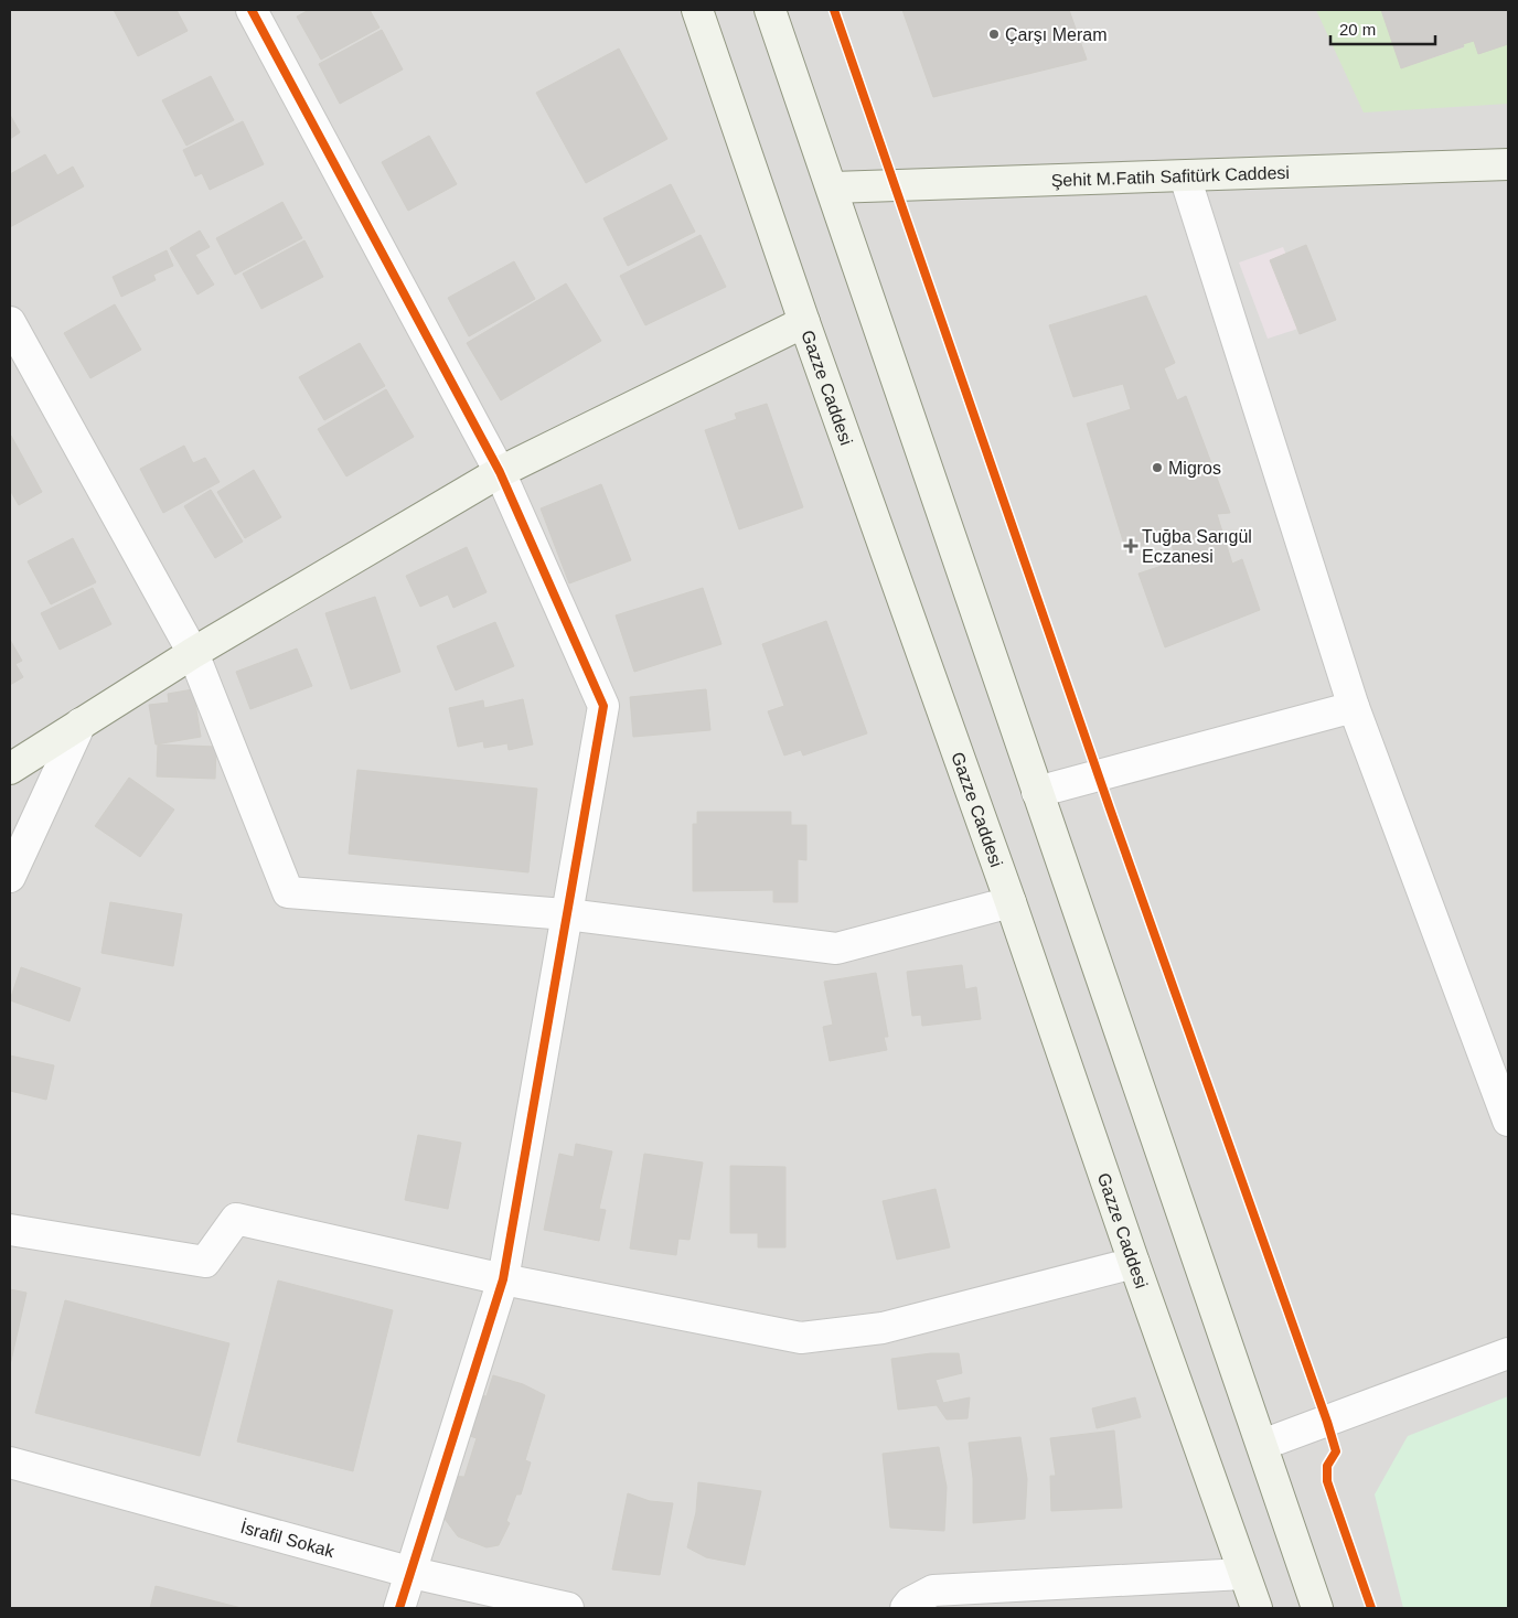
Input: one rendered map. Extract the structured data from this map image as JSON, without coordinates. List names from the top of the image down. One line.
{"streets":{"main road":["Şehit M.Fatih Safitürk Caddesi","Gazze Caddesi"],"street":["İsrafil Sokak"]},"places":{"other":["Çarşı Meram","Migros"],"health":["Tuğba Sarıgül Eczanesi"]},"scale_bar":"20 m"}
